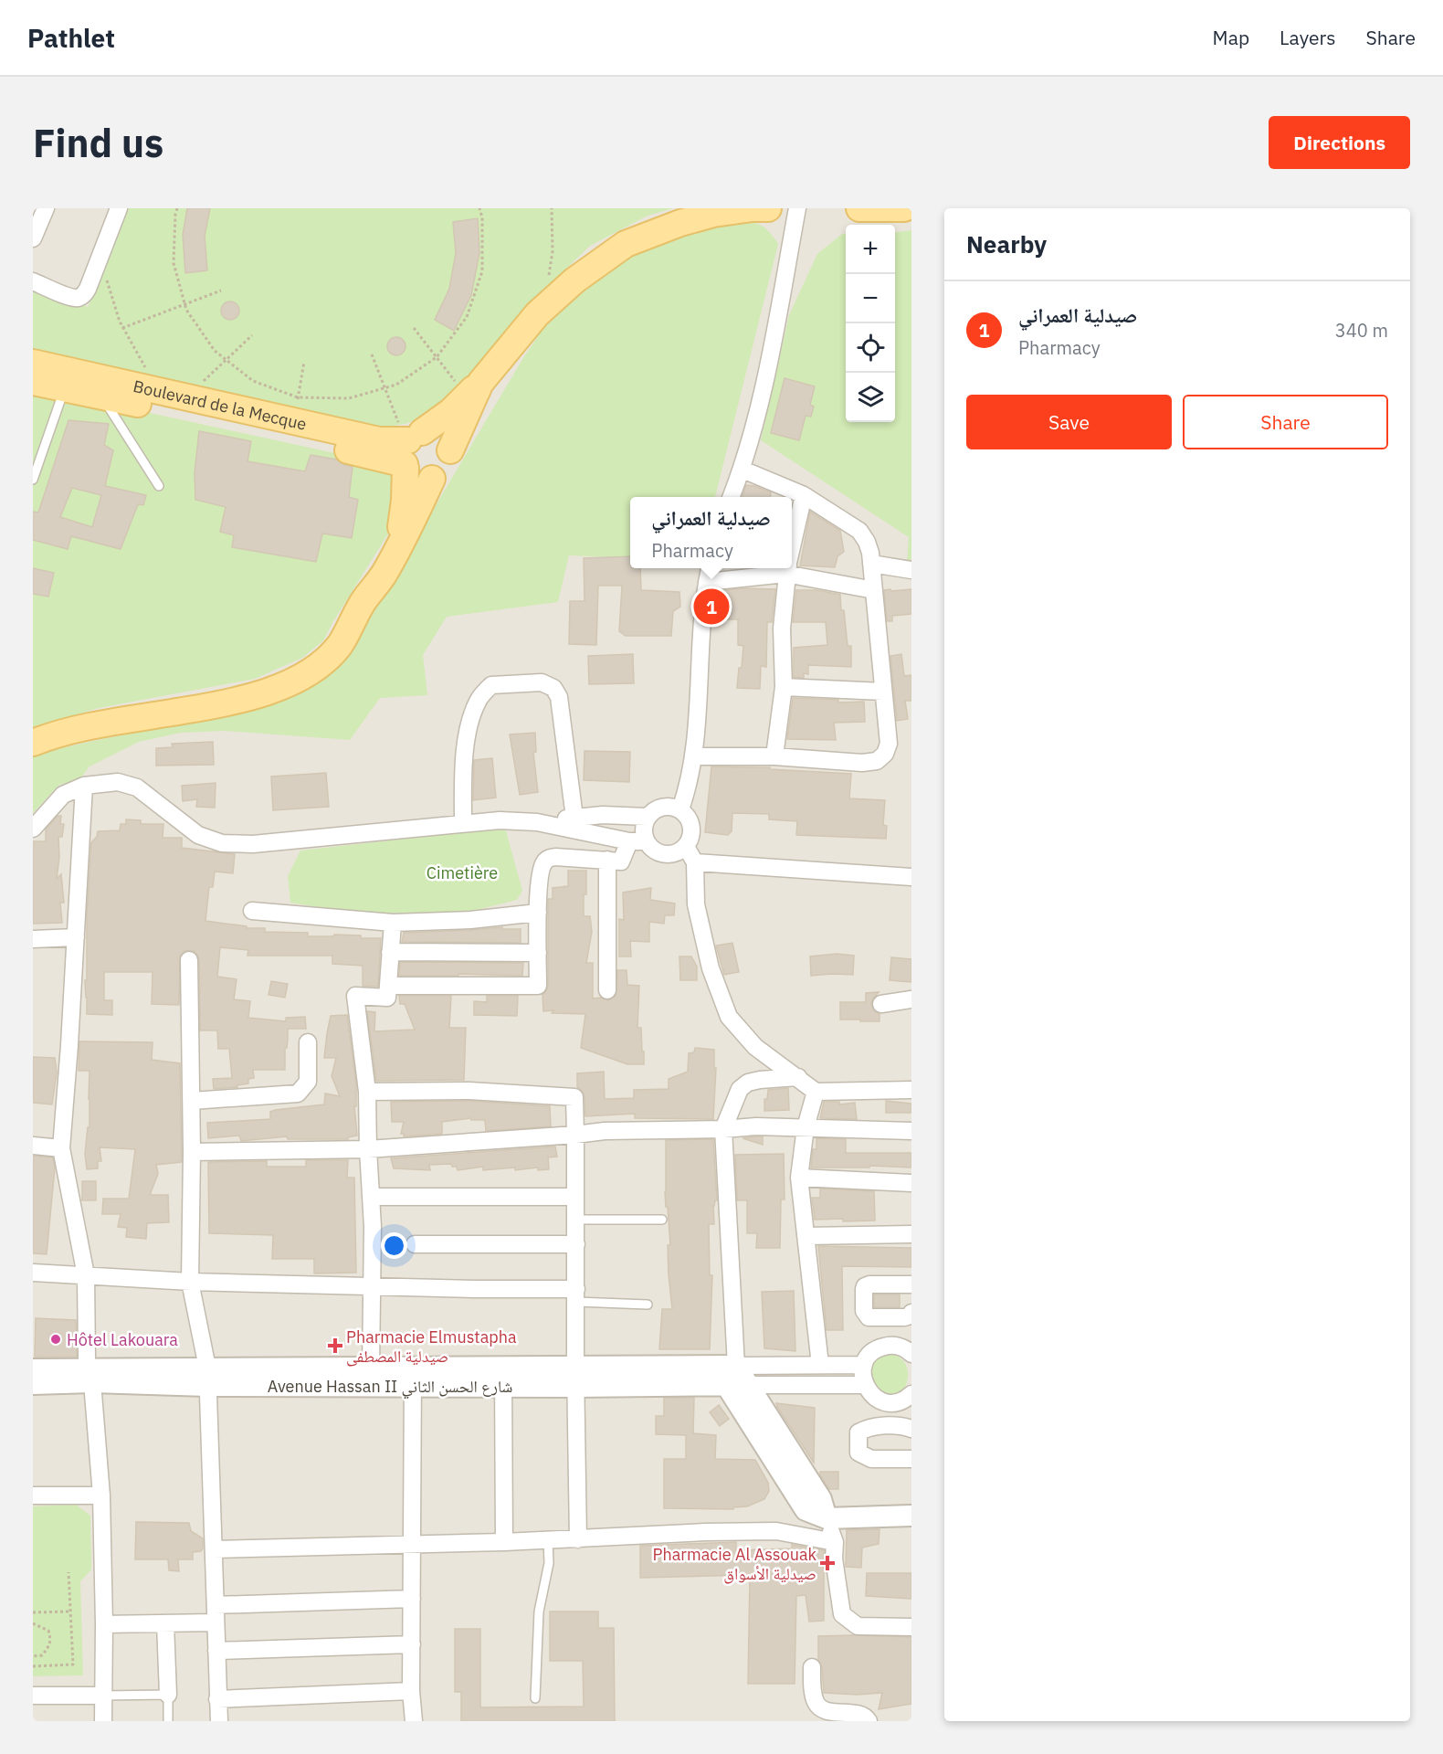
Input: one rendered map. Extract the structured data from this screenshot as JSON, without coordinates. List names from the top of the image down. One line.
{"streets":{"main road":["Boulevard de la Mecque"],"street":["Avenue Hassan II شارع الحسن الثاني"]},"parks":["Cimetière"],"places":{"other":["Hôtel Lakouara"],"health":["Pharmacie Elmustapha صيدلية المصطفى","Pharmacie Al Assouak صيدلية الأسواق"]},"page":{"header":"Pathlet","nav":["Map","Layers","Share"],"buttons":["Directions",["Save","Share"]],"title":"Find us","heading":"Nearby","map_buttons":["+","−"],"list":[{"mark":"1","name":"صيدلية العمراني","note":"Pharmacy","value":"340 m"}],"popup":["صيدلية العمراني","Pharmacy"],"pins":"1"}}
